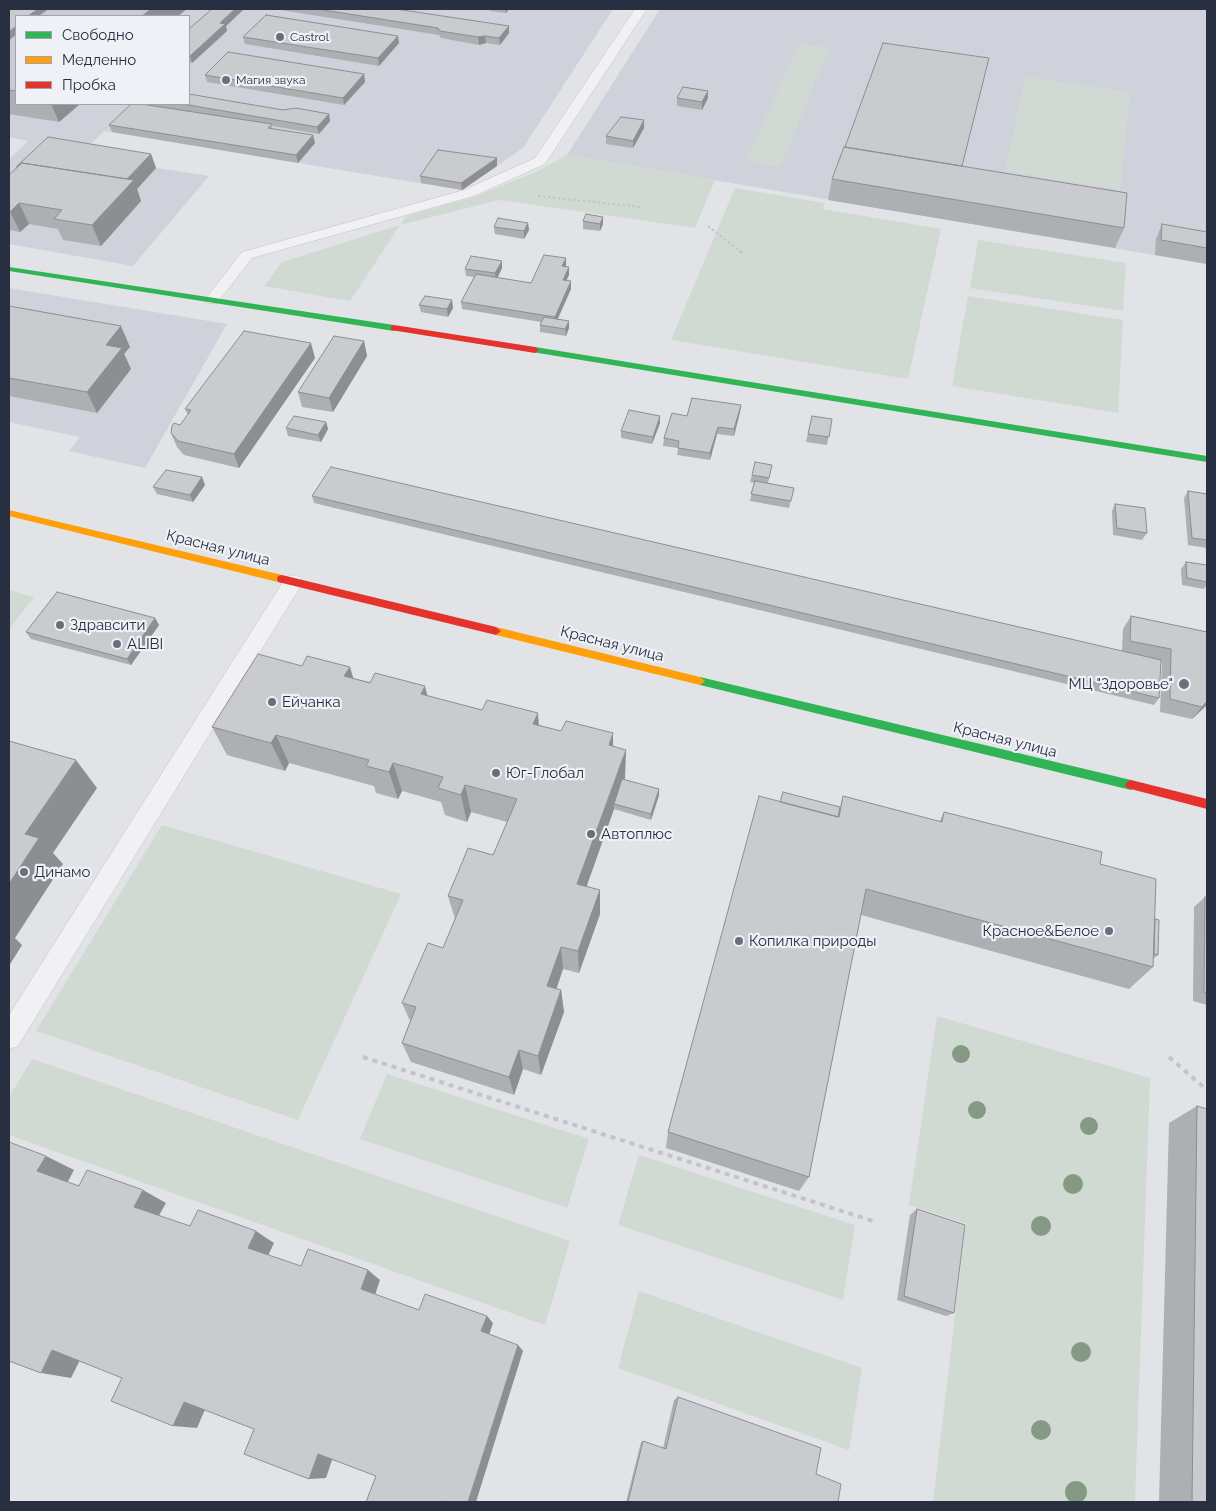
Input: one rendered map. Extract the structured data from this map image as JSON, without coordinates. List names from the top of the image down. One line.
{"streets":{"street":["Красная улица"]},"places":["Castrol","Магия звука","Здравсити","ALIBI","МЦ \"Здоровье\"","Ейчанка","Юг-Глобал","Автоплюс","Динамо","Красное&Белое","Копилка природы"],"legend":["Свободно","Медленно","Пробка"]}
